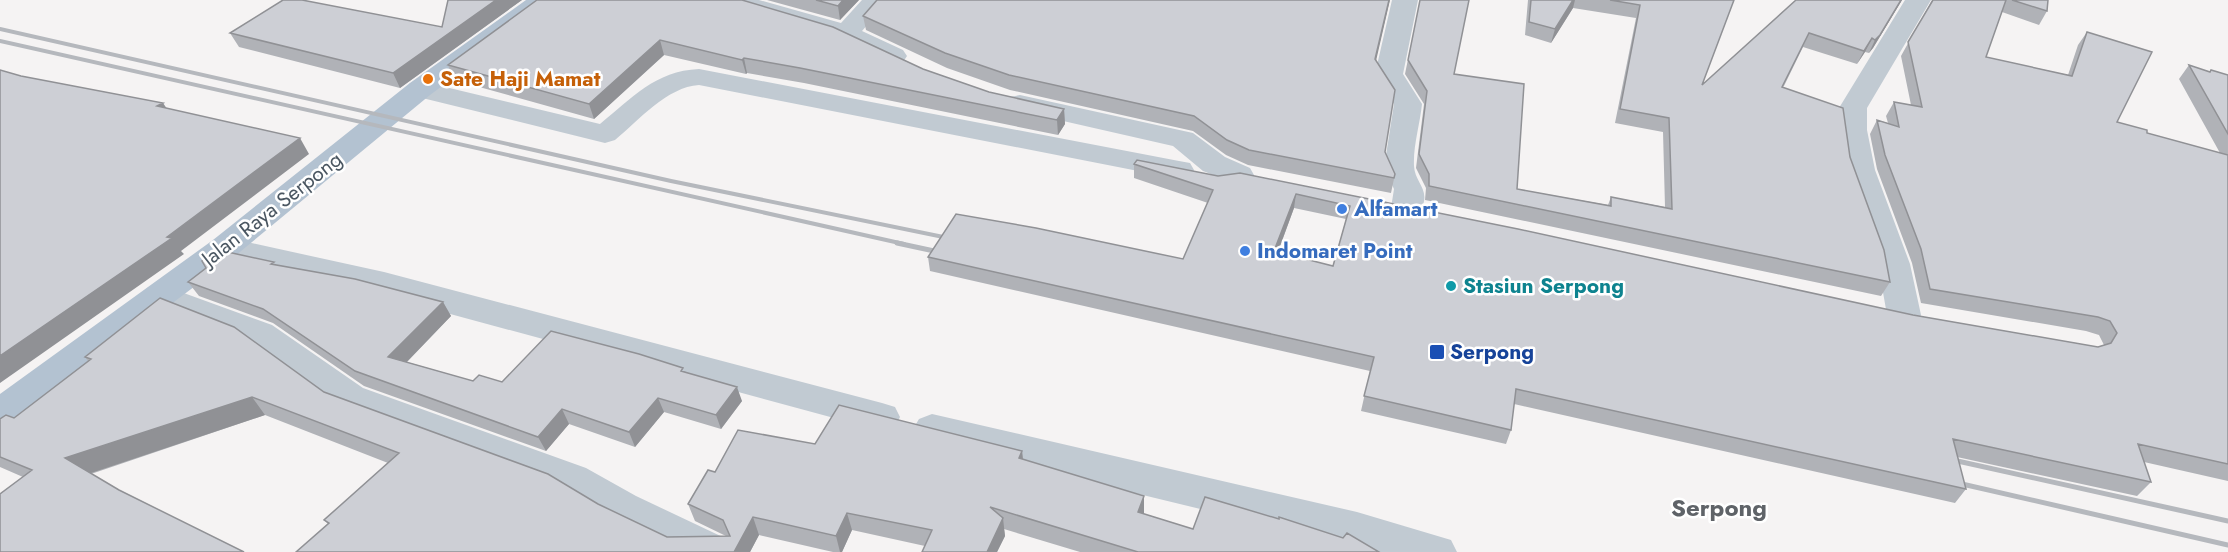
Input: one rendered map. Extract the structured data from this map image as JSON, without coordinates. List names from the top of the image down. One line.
{"streets":{"main road":["Jalan Raya Serpong"]},"districts":["Serpong"],"places":{"other":["Sate Haji Mamat","Alfamart","Indomaret Point","Stasiun Serpong"],"transit":["Serpong"]}}
